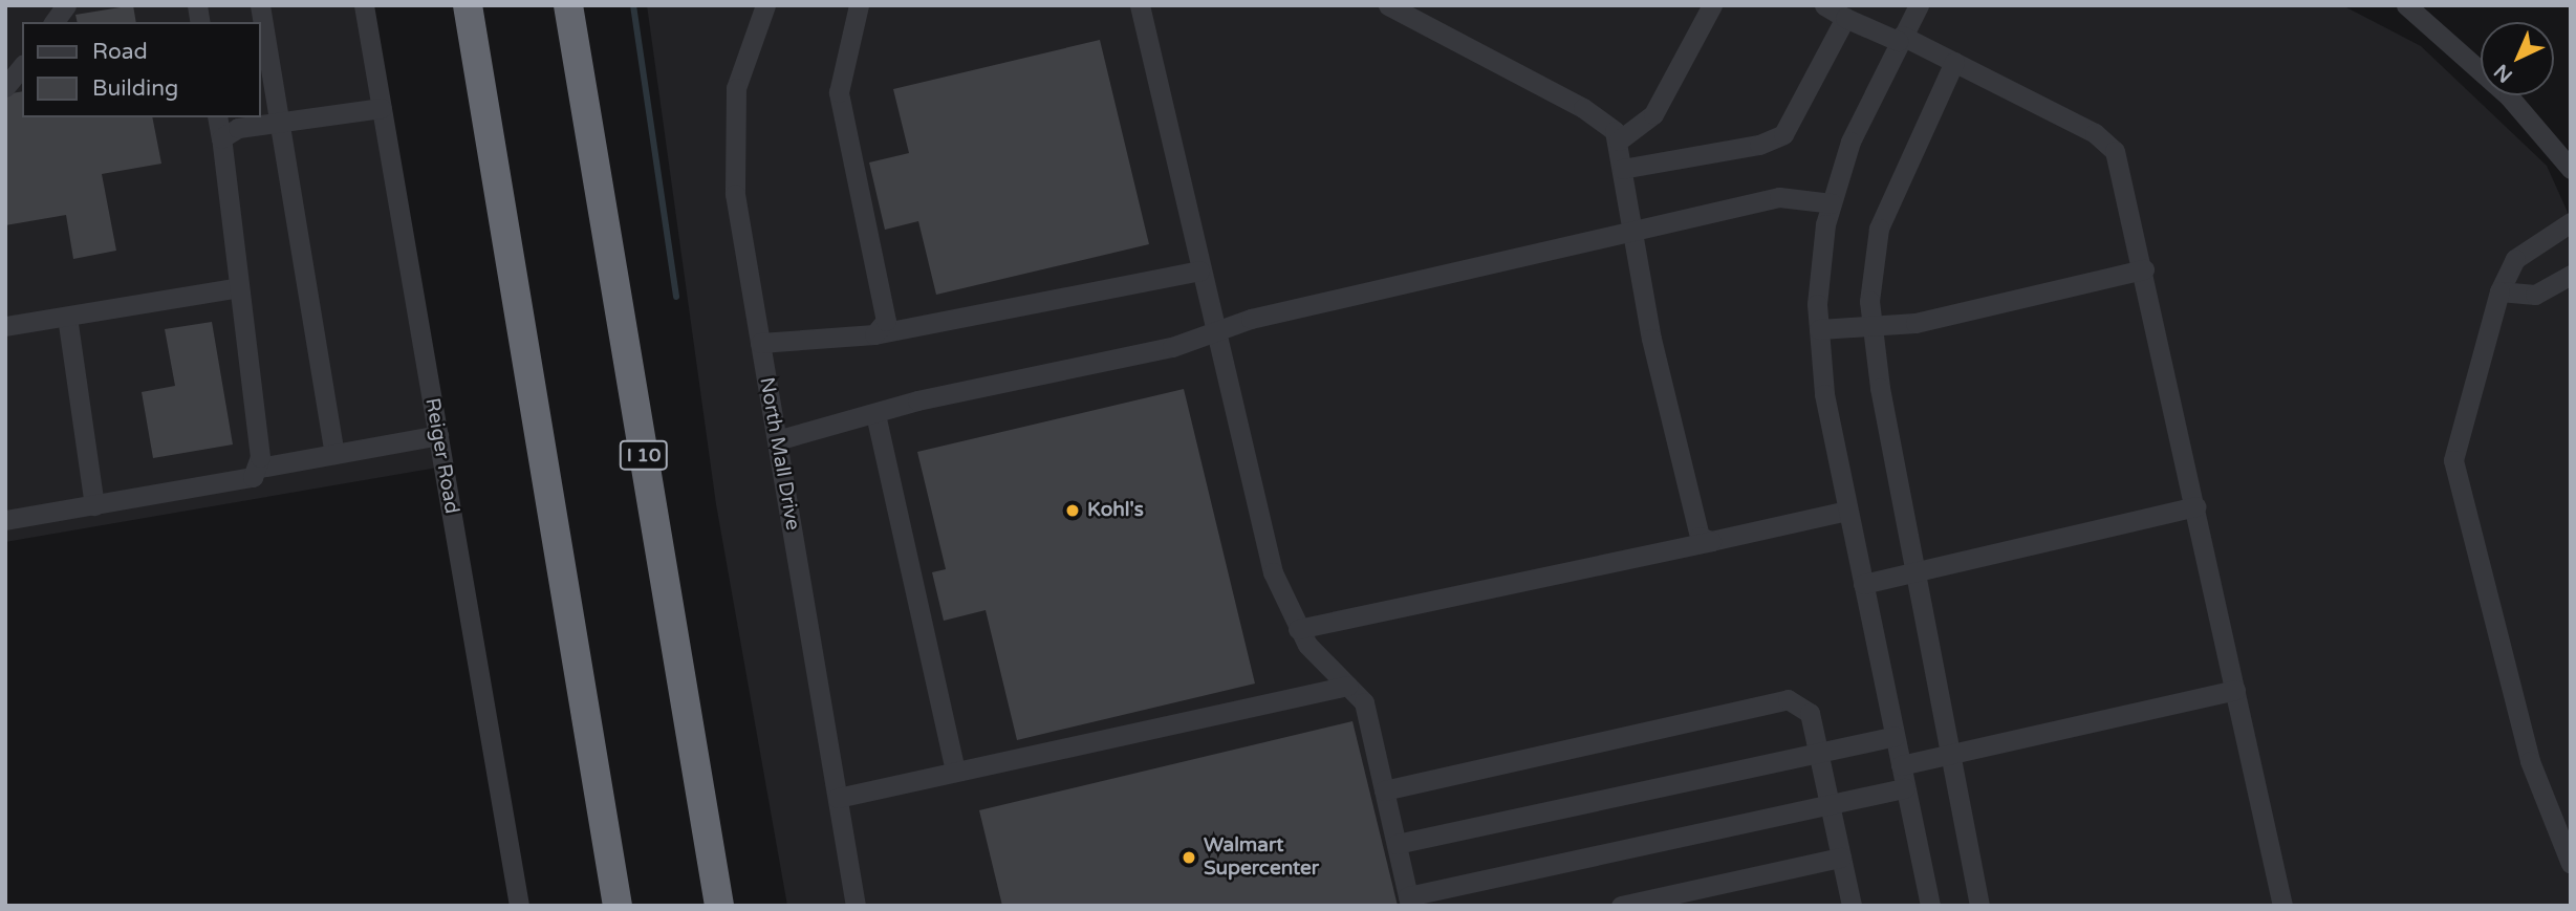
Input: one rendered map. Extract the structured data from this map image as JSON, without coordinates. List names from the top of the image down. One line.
{"streets":{"highway":["I 10"],"street":["North Mall Drive","Reiger Road"]},"places":["Kohl's","Walmart Supercenter"],"legend":["Road","Building"],"north":"bottom left"}
